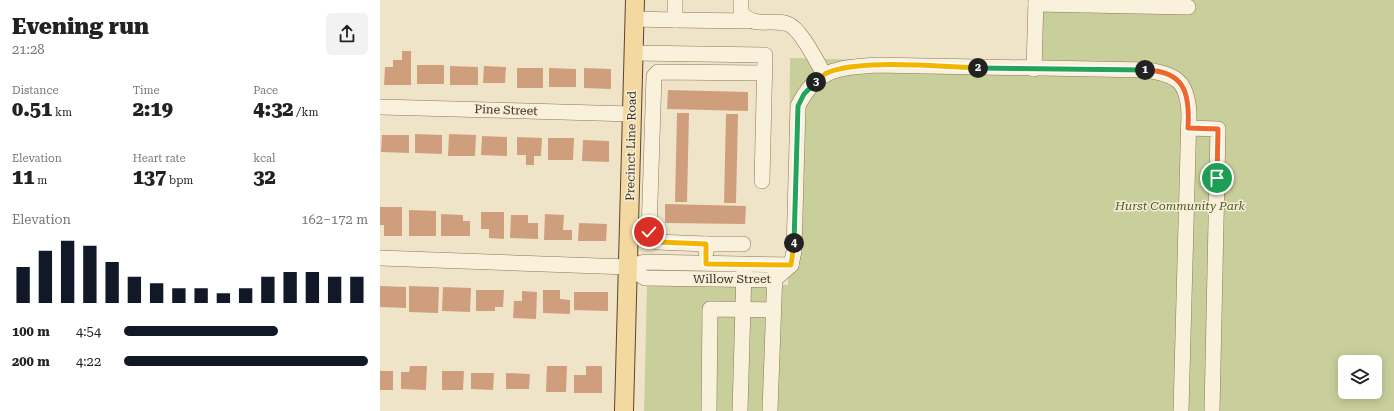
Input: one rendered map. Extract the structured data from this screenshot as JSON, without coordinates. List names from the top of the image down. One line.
{"streets":{"main road":["Precinct Line Road"],"street":["Pine Street","Willow Street"]},"crossings":[["Pine Street","Precinct Line Road"],["Precinct Line Road","Willow Street"]],"parks":["Hurst Community Park"],"page":{"heading":["Evening run","21:28"],"pins":["2","1","3","4"],"stats":[["Distance","0.51 km"],["Time","2:19"],["Pace","4:32 /km"],["Elevation","11 m"],["Heart rate","137 bpm"],["kcal","32"]],"chart":["Elevation","162–172 m"],"list":[{"name":"100 m","note":"4:54"},{"name":"200 m","note":"4:22"}]}}
